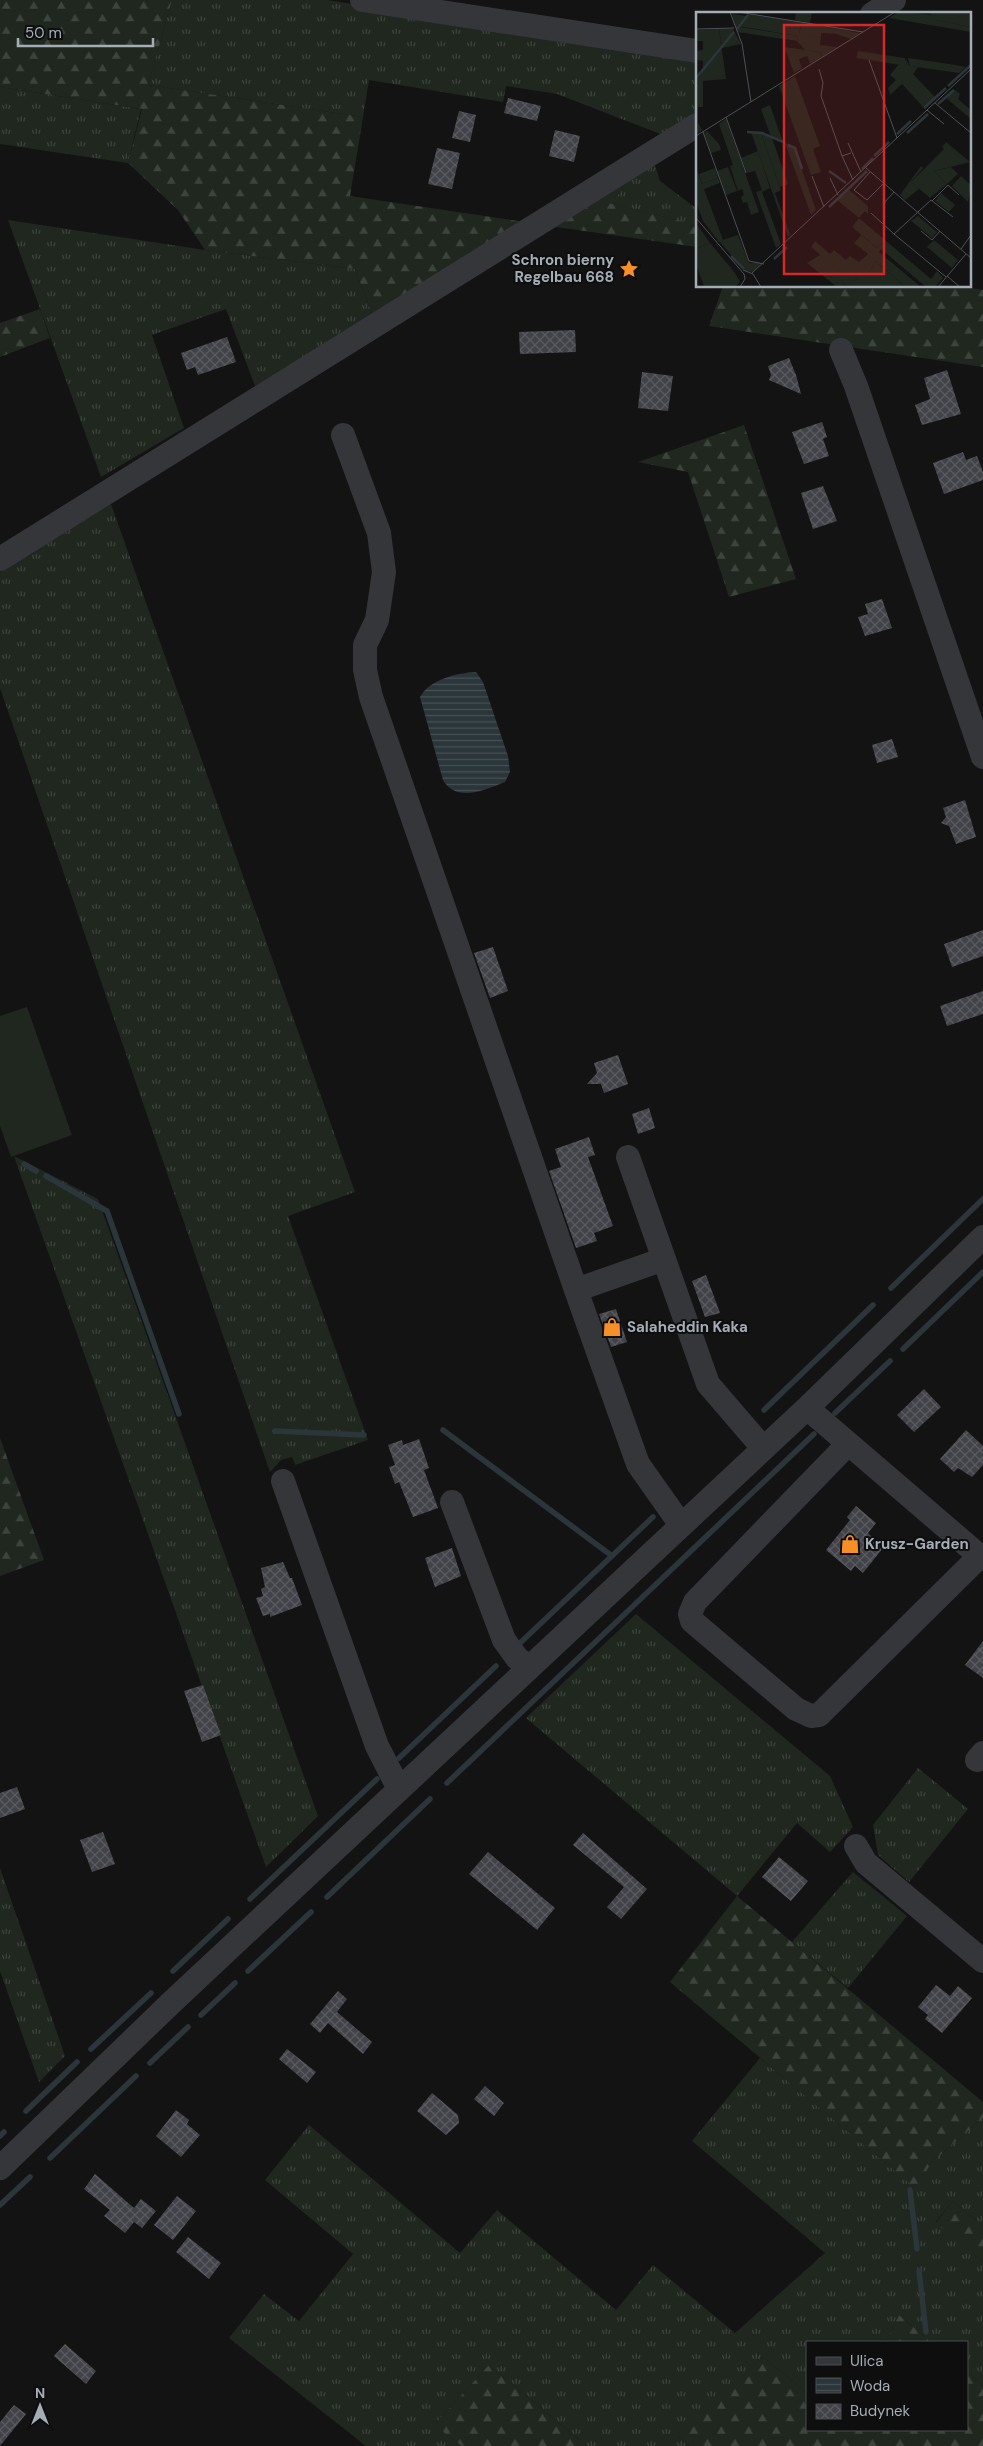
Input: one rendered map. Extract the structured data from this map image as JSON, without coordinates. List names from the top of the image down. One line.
{"places":{"place":["Schron bierny Regelbau 668"],"shop":["Salaheddin Kaka","Krusz-Garden"]},"legend":["Ulica","Woda","Budynek"],"scale_bar":"50 m","north":"top"}
